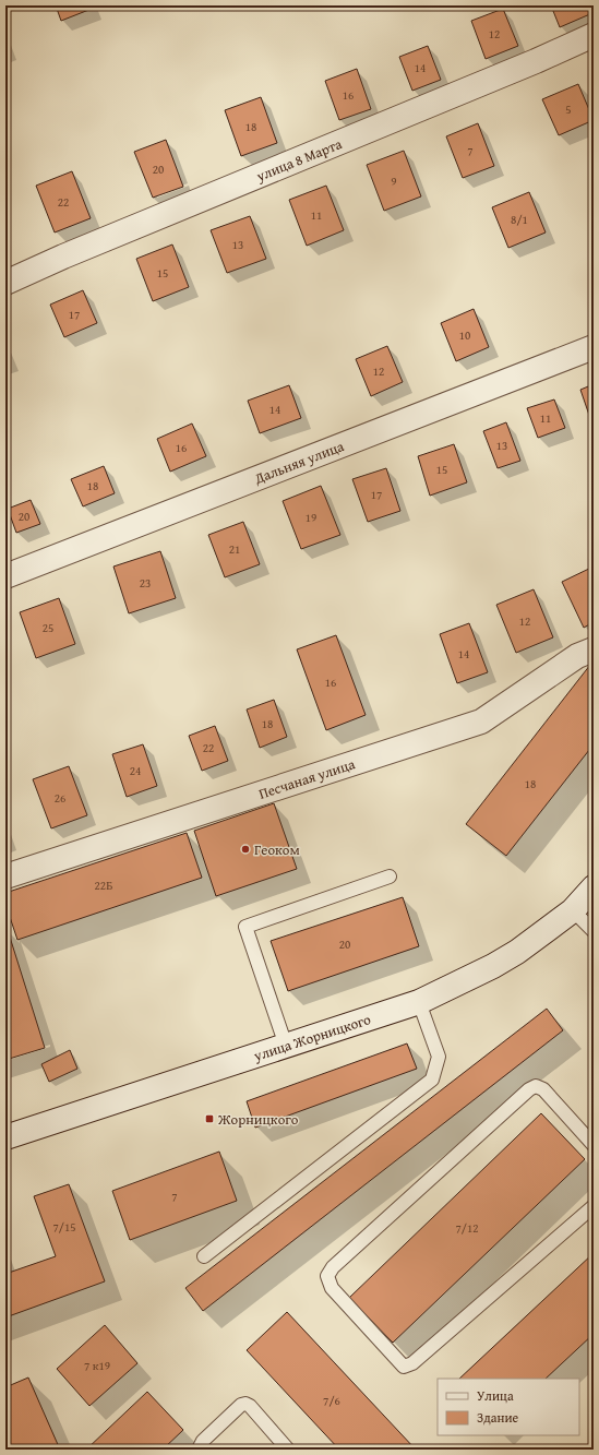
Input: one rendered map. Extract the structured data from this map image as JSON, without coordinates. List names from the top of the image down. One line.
{"streets":{"street":["улица 8 Марта","Дальняя улица","Песчаная улица","улица Жорницкого"]},"places":{"other":["Геоком"],"transit":["Жорницкого"]},"house_numbers":["12","14","16","5","18","7","20","9","22","11","8/1","13","15","17","10","12","14","11","13","16","15","18","17","20","19","21","23","12","25","14","16","18","22","24","18","26","22Б","20","7","7/15","7/12","7 к19","7/6"],"legend":["Улица","Здание"]}
